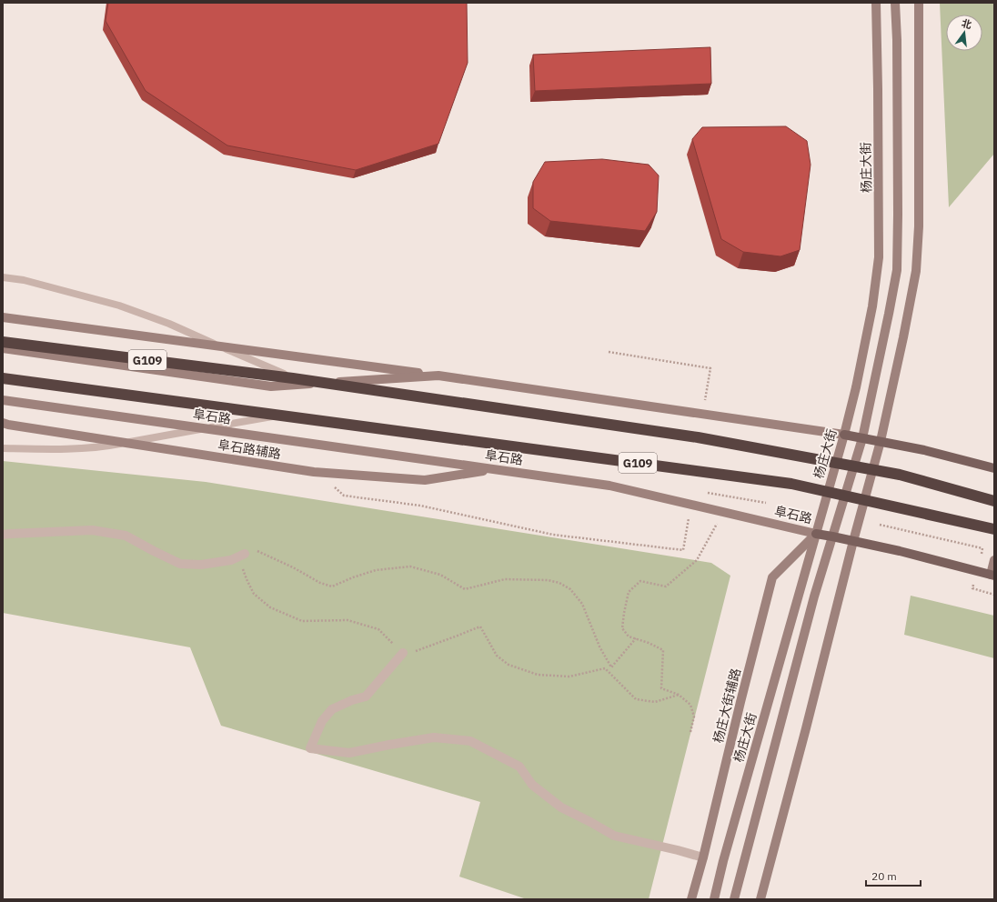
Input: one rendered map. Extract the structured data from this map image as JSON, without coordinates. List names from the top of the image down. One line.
{"streets":{"highway":["G109","阜石路"],"main road":["杨庄大街","阜石路辅路","杨庄大街辅路"]},"crossings":[["杨庄大街","阜石路"],["杨庄大街","杨庄大街辅路"],["阜石路","阜石路辅路"],["阜石路","杨庄大街辅路"]],"scale_bar":"20 m","north":"top"}
